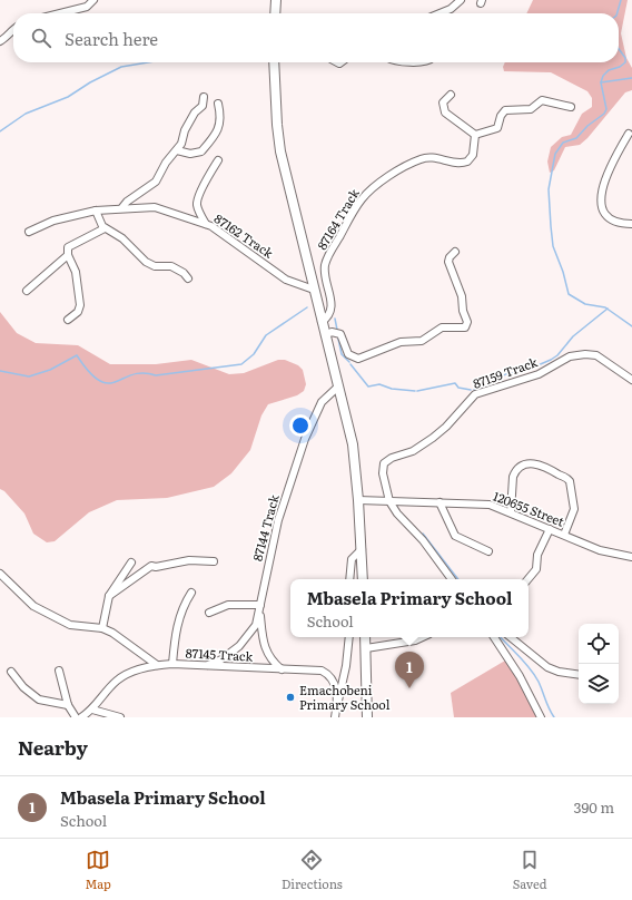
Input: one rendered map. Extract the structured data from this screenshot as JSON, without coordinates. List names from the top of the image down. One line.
{"streets":{"street":["87164 Track","87162 Track","87159 Track","120655 Street","87144 Track","87145 Track"]},"crossings":[["87159 Track","120655 Street"],["87144 Track","87145 Track"]],"places":["Emachobeni Primary School"],"page":{"search":"Search here","popup":["Mbasela Primary School","School"],"pins":"1","heading":"Nearby","list":[{"mark":"1","name":"Mbasela Primary School","note":"School","value":"390 m"}],"nav":["Map","Directions","Saved"]}}
